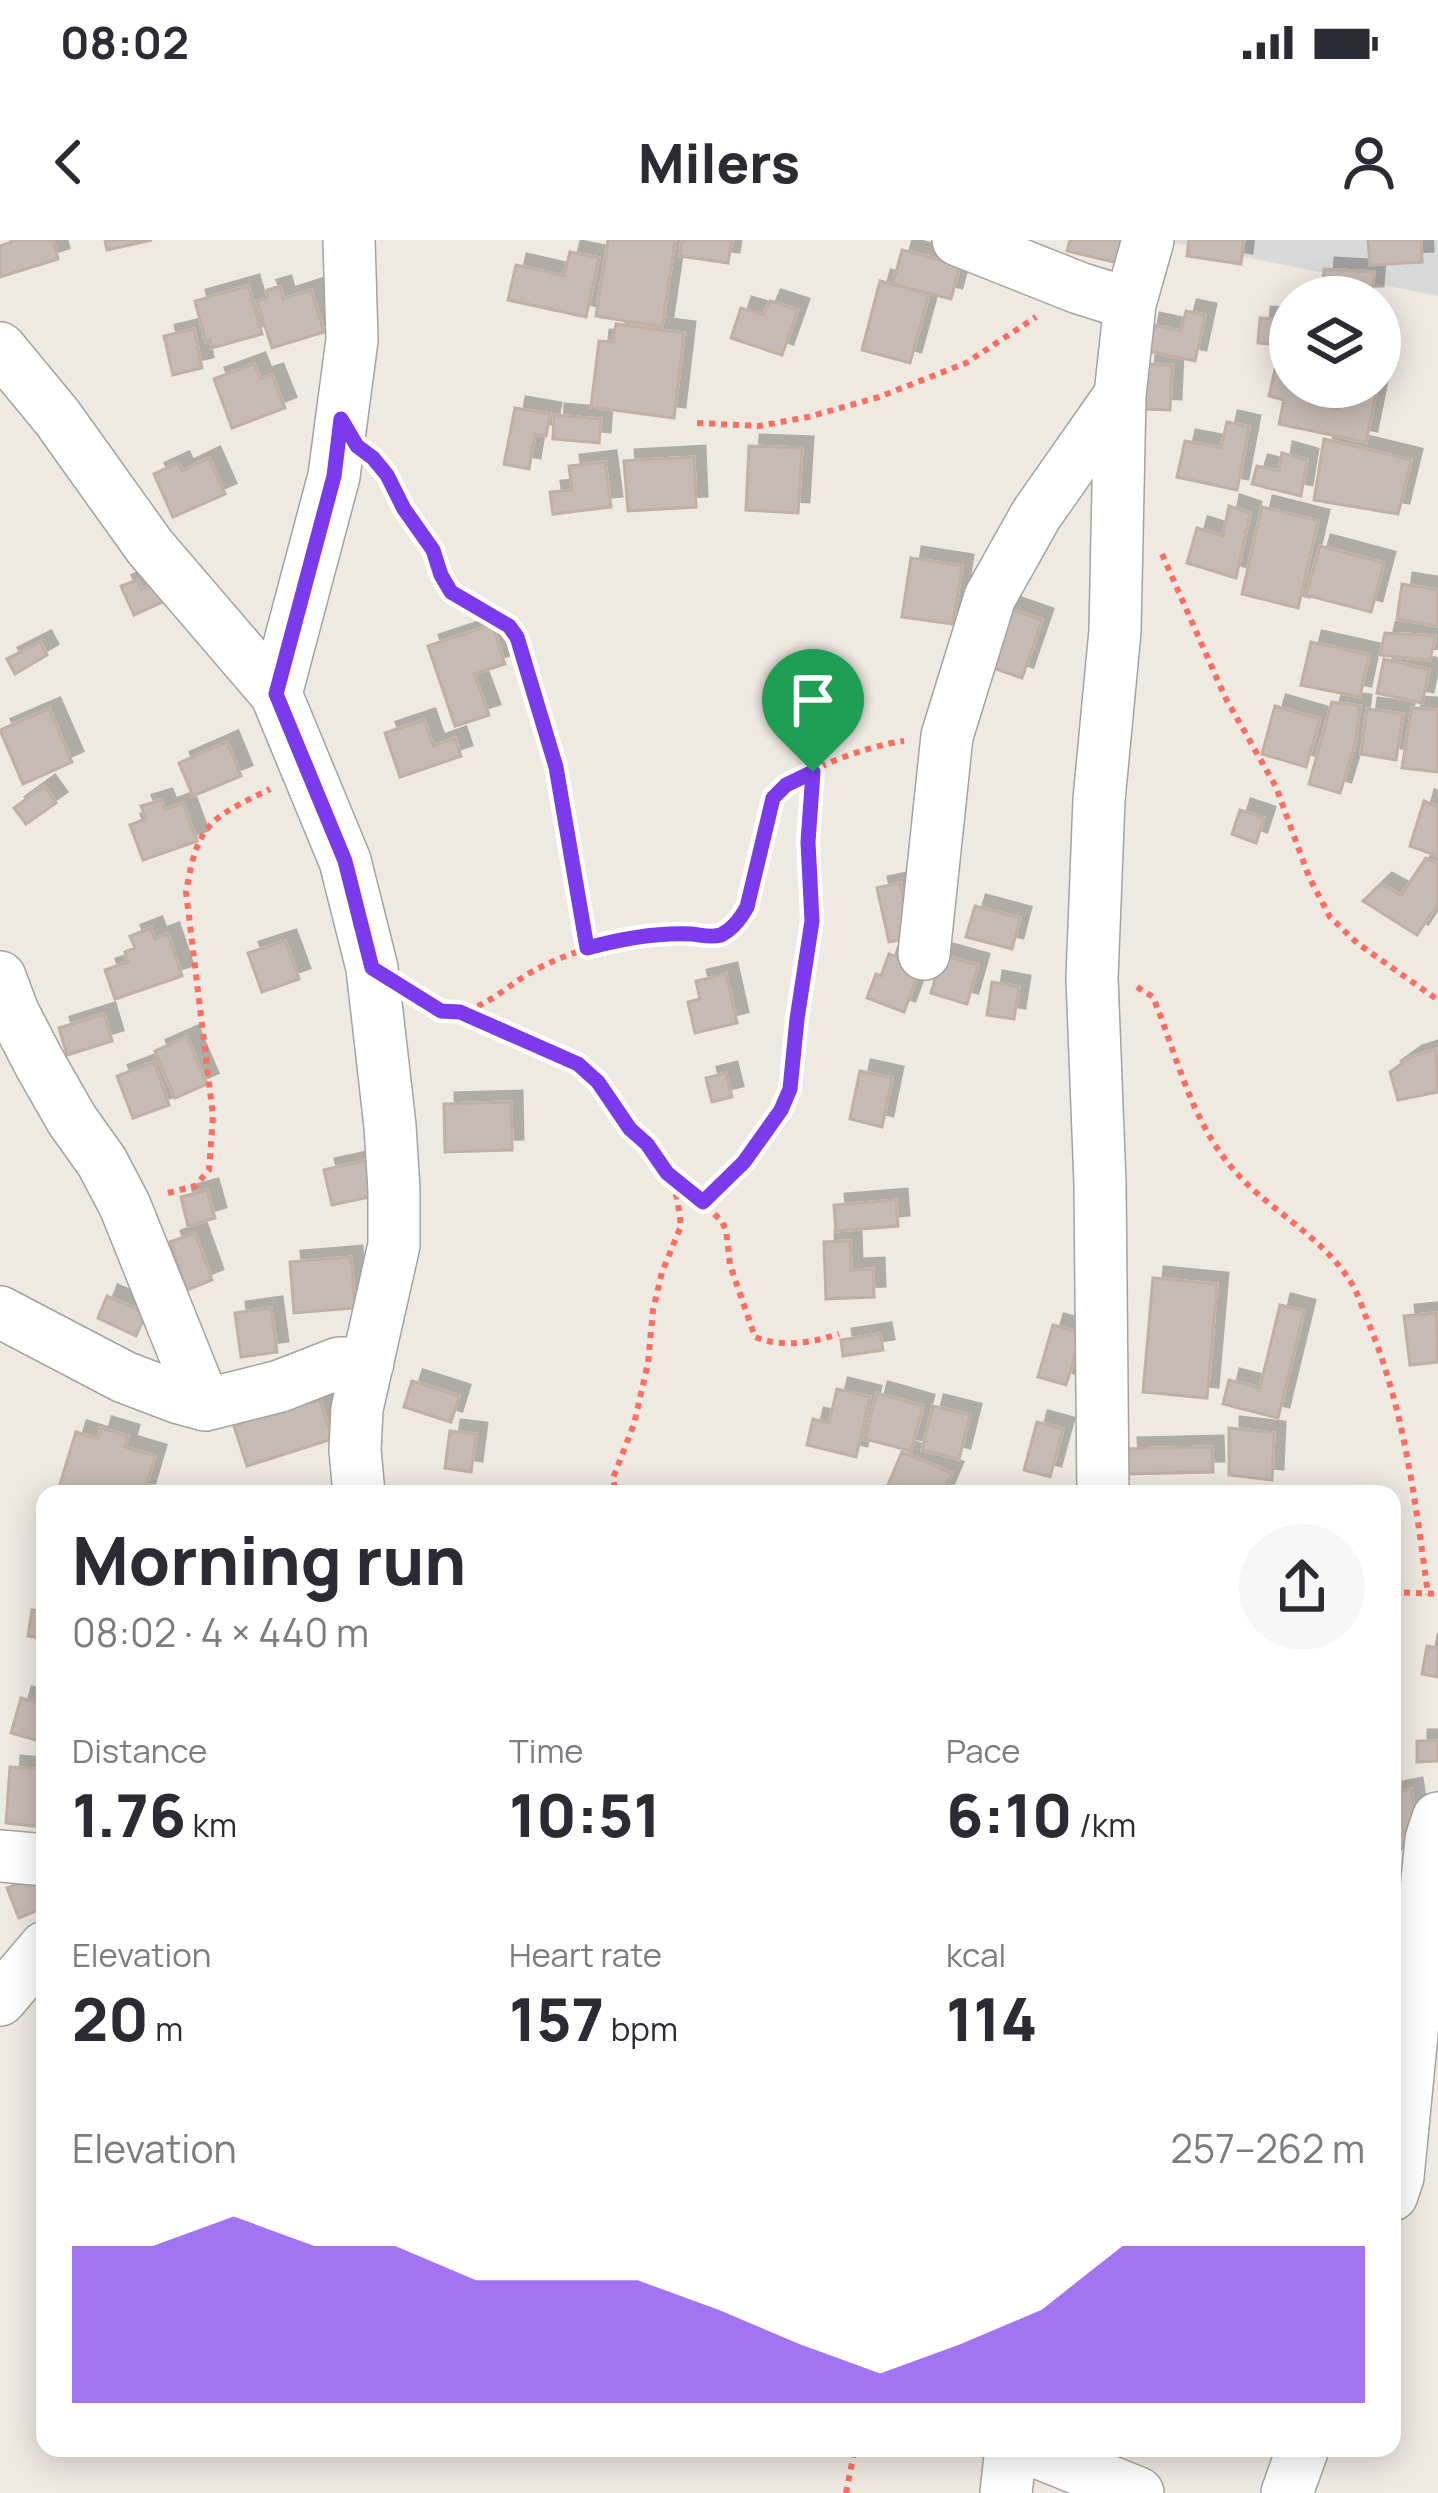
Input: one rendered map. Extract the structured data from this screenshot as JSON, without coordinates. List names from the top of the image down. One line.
{"page":{"status":"08:02","header":"Milers","heading":["Morning run","08:02 · 4 × 440 m"],"stats":[["Distance","1.76 km"],["Time","10:51"],["Pace","6:10 /km"],["Elevation","20 m"],["Heart rate","157 bpm"],["kcal","114"]],"chart":["Elevation","257–262 m"]}}
